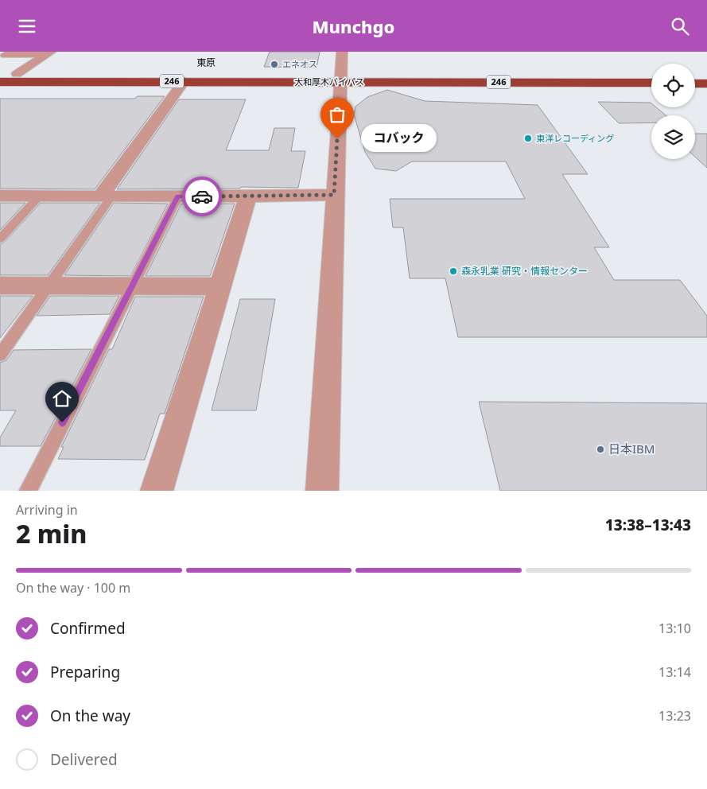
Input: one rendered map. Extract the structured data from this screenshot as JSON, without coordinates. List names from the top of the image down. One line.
{"streets":{"highway":["246","大和厚木バイパス"]},"districts":["東原"],"places":["エネオス","コバック","東洋レコーディング","森永乳業 研究・情報センター","日本IBM"],"page":{"header":"Munchgo","bubble":"コバック","heading":["2 min","Arriving in","13:38–13:43"],"bar":"On the way · 100 m","list":[["Confirmed","13:10"],["Preparing","13:14"],["On the way","13:23"],"Delivered"]}}
